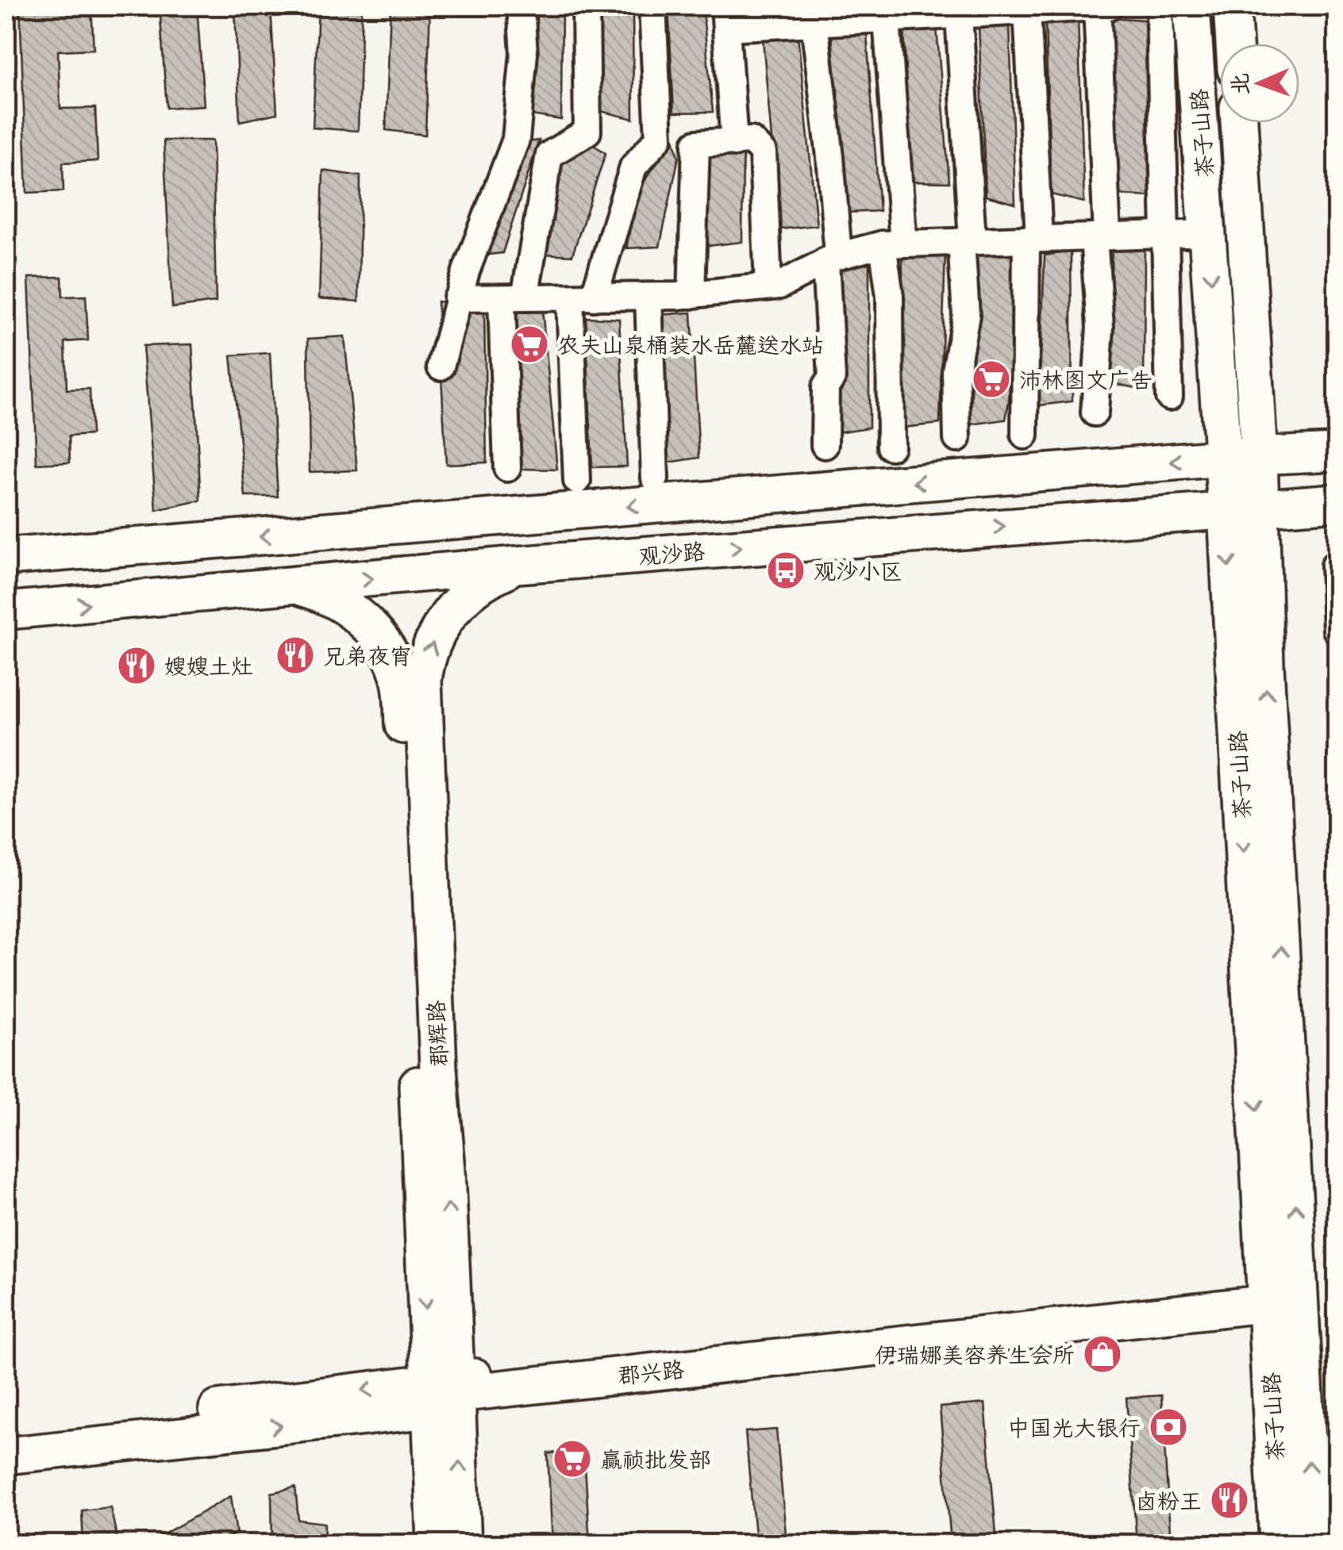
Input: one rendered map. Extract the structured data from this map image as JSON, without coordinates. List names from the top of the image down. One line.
{"streets":{"main road":["茶子山路","观沙路","郡辉路","郡兴路"]},"crossings":[["茶子山路","观沙路"],["茶子山路","郡兴路"],["观沙路","郡辉路"],["郡辉路","郡兴路"]],"places":{"supermarket":["农夫山泉桶装水岳麓送水站","沛林图文广告","赢祯批发部"],"bus stop":["观沙小区"],"restaurant":["兄弟夜宵","嫂嫂土灶","卤粉王"],"shop":["伊瑞娜美容养生会所"],"bank":["中国光大银行"]},"north":"left"}
